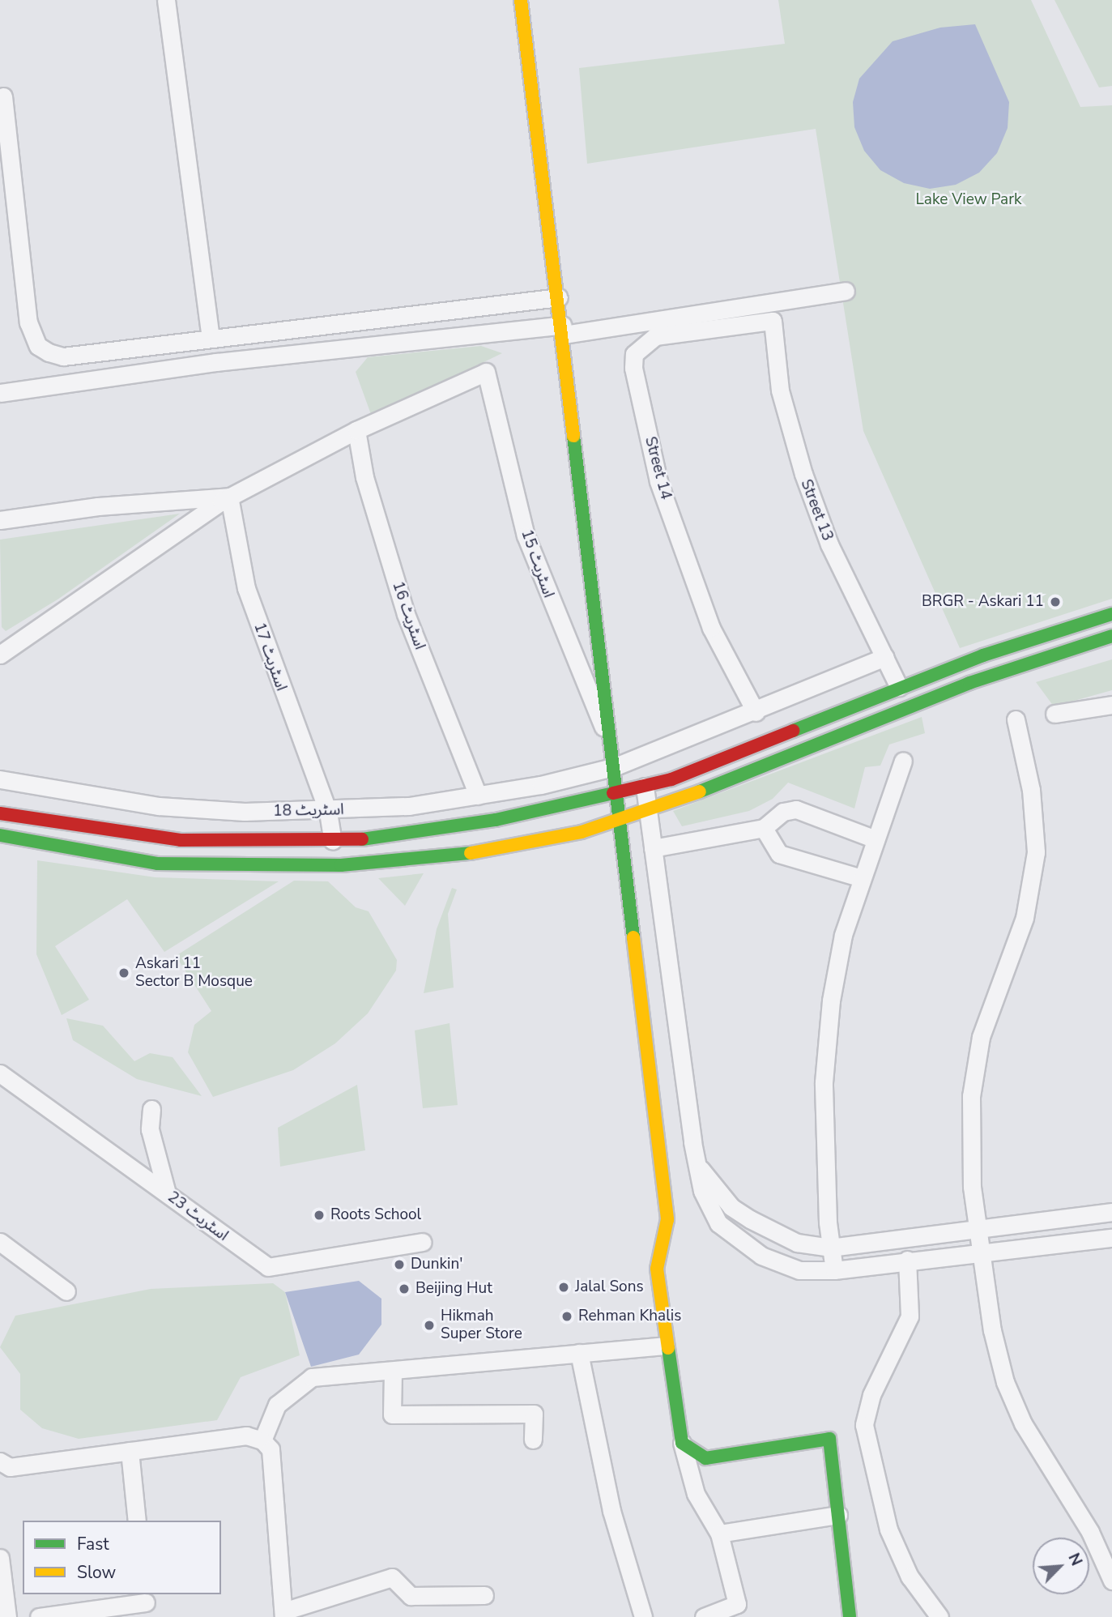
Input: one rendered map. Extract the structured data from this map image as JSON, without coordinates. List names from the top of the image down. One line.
{"streets":{"street":["Street 14","Street 13","اسٹریٹ 15","اسٹریٹ 16","اسٹریٹ 17","اسٹریٹ 18","اسٹریٹ 23"]},"crossings":[["Street 14","Street 13"],["Street 14","اسٹریٹ 18"],["Street 13","اسٹریٹ 18"],["اسٹریٹ 15","اسٹریٹ 16"],["اسٹریٹ 16","اسٹریٹ 18"],["اسٹریٹ 17","اسٹریٹ 18"]],"parks":["Lake View Park"],"places":["BRGR - Askari 11","Askari 11 Sector B Mosque","Roots School","Dunkin'","Jalal Sons","Beijing Hut","Rehman Khalis","Hikmah Super Store"],"legend":["Fast","Slow"],"north":"top right"}
